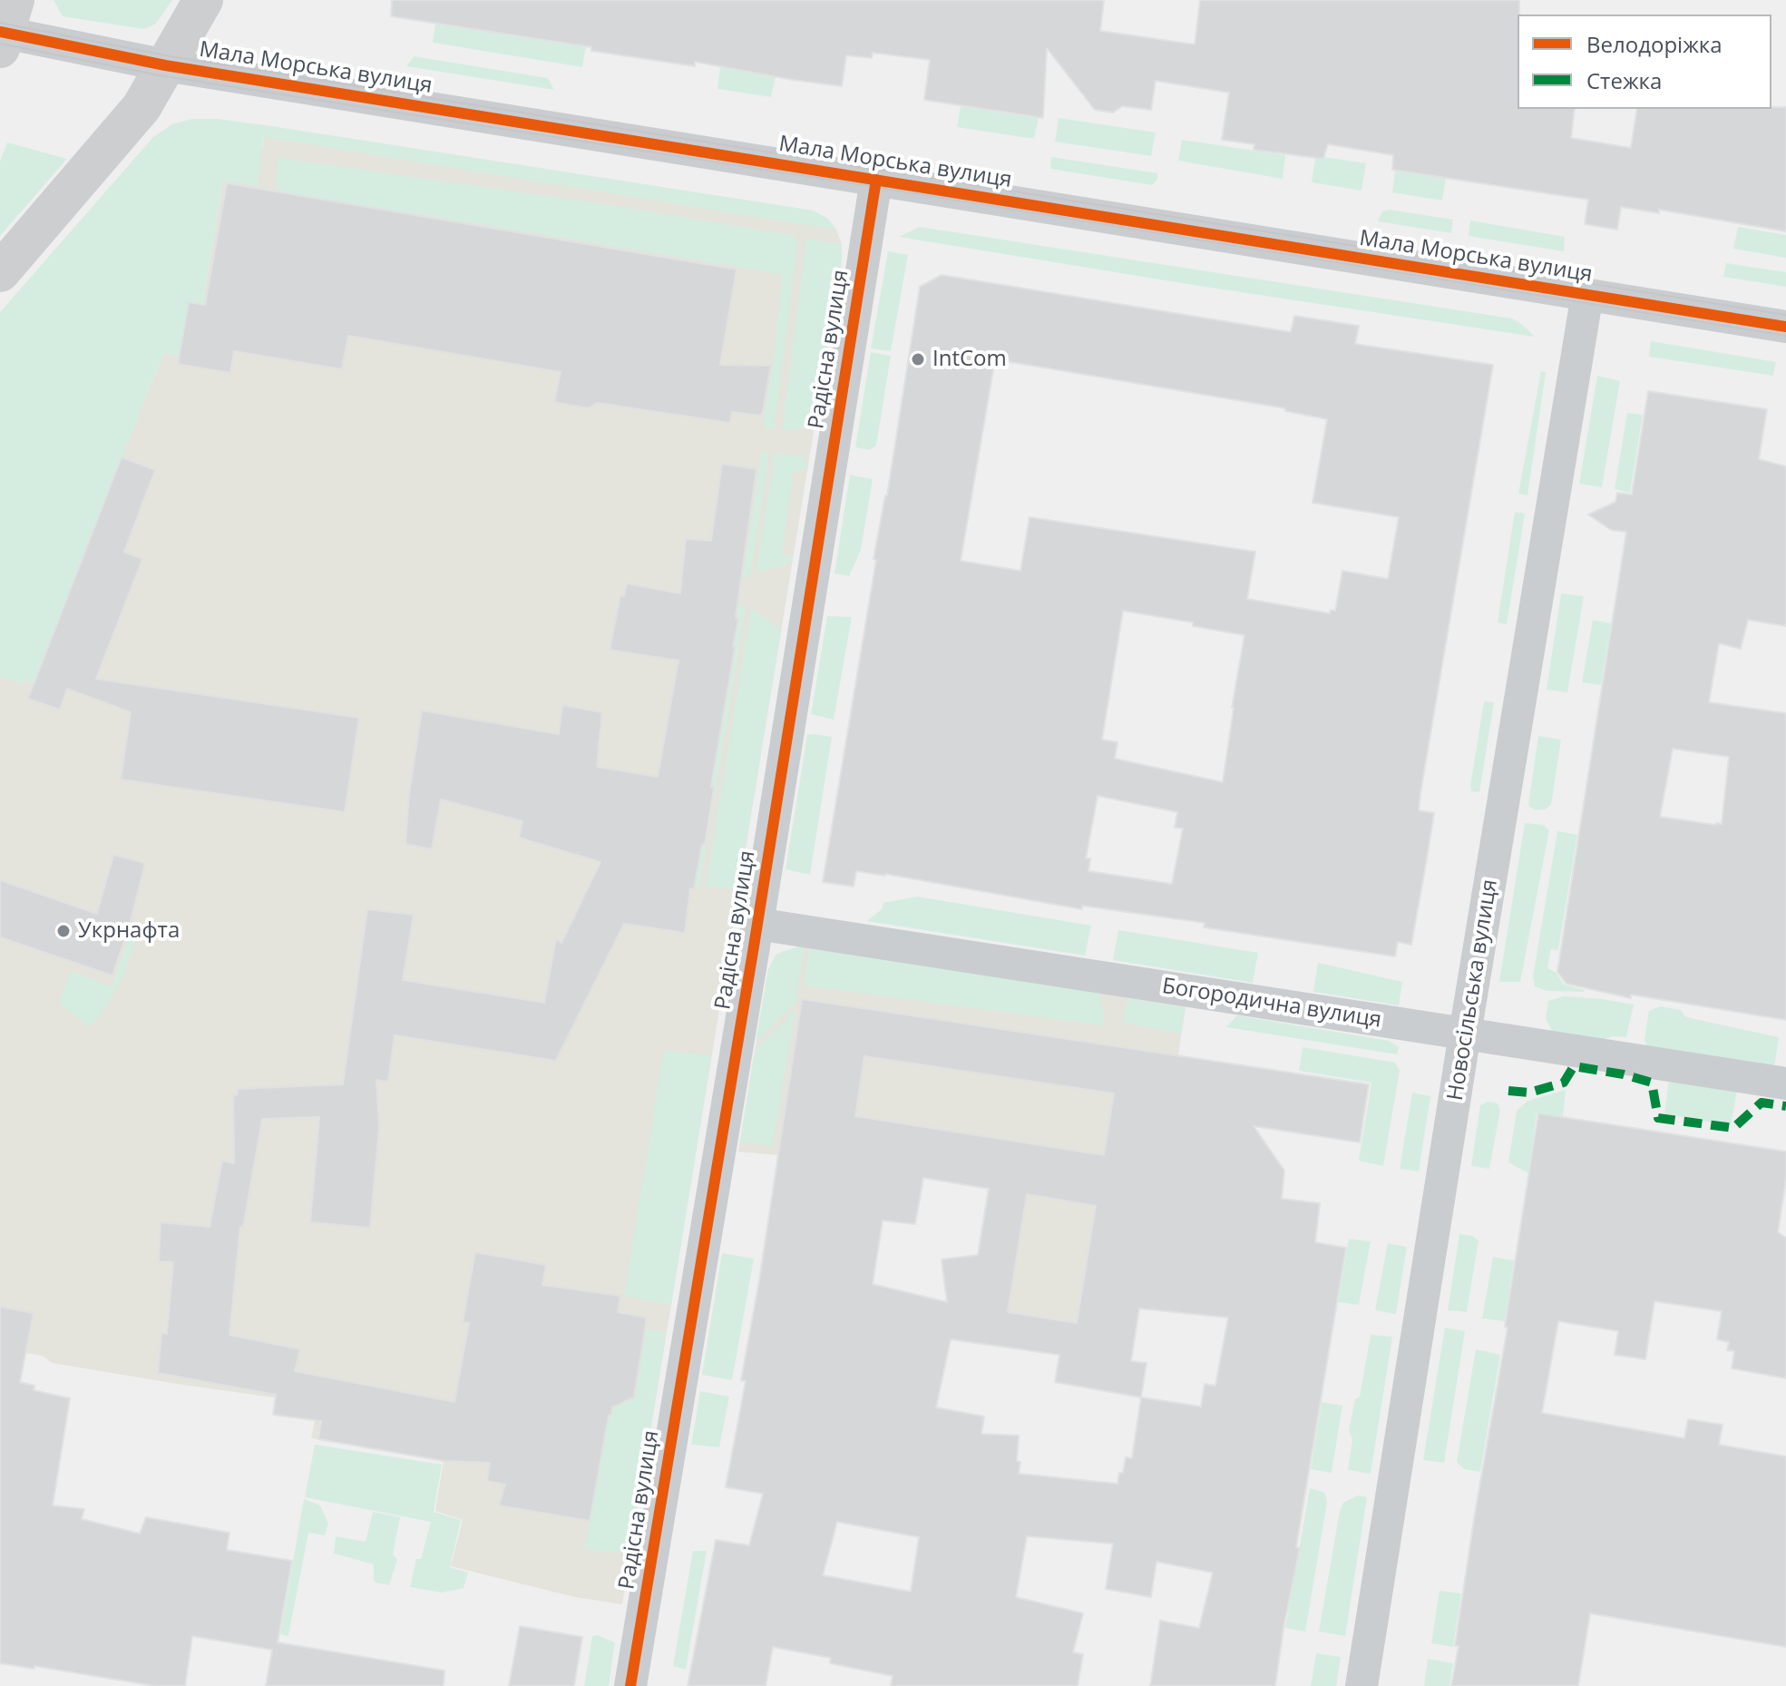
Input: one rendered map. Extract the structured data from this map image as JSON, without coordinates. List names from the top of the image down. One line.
{"streets":{"street":["Мала Морська вулиця","Радісна вулиця","Новосільська вулиця","Богородична вулиця"]},"crossings":[["Мала Морська вулиця","Радісна вулиця"],["Мала Морська вулиця","Новосільська вулиця"],["Радісна вулиця","Богородична вулиця"],["Новосільська вулиця","Богородична вулиця"]],"places":["IntCom","Укрнафта"],"legend":["Велодоріжка","Стежка"]}
